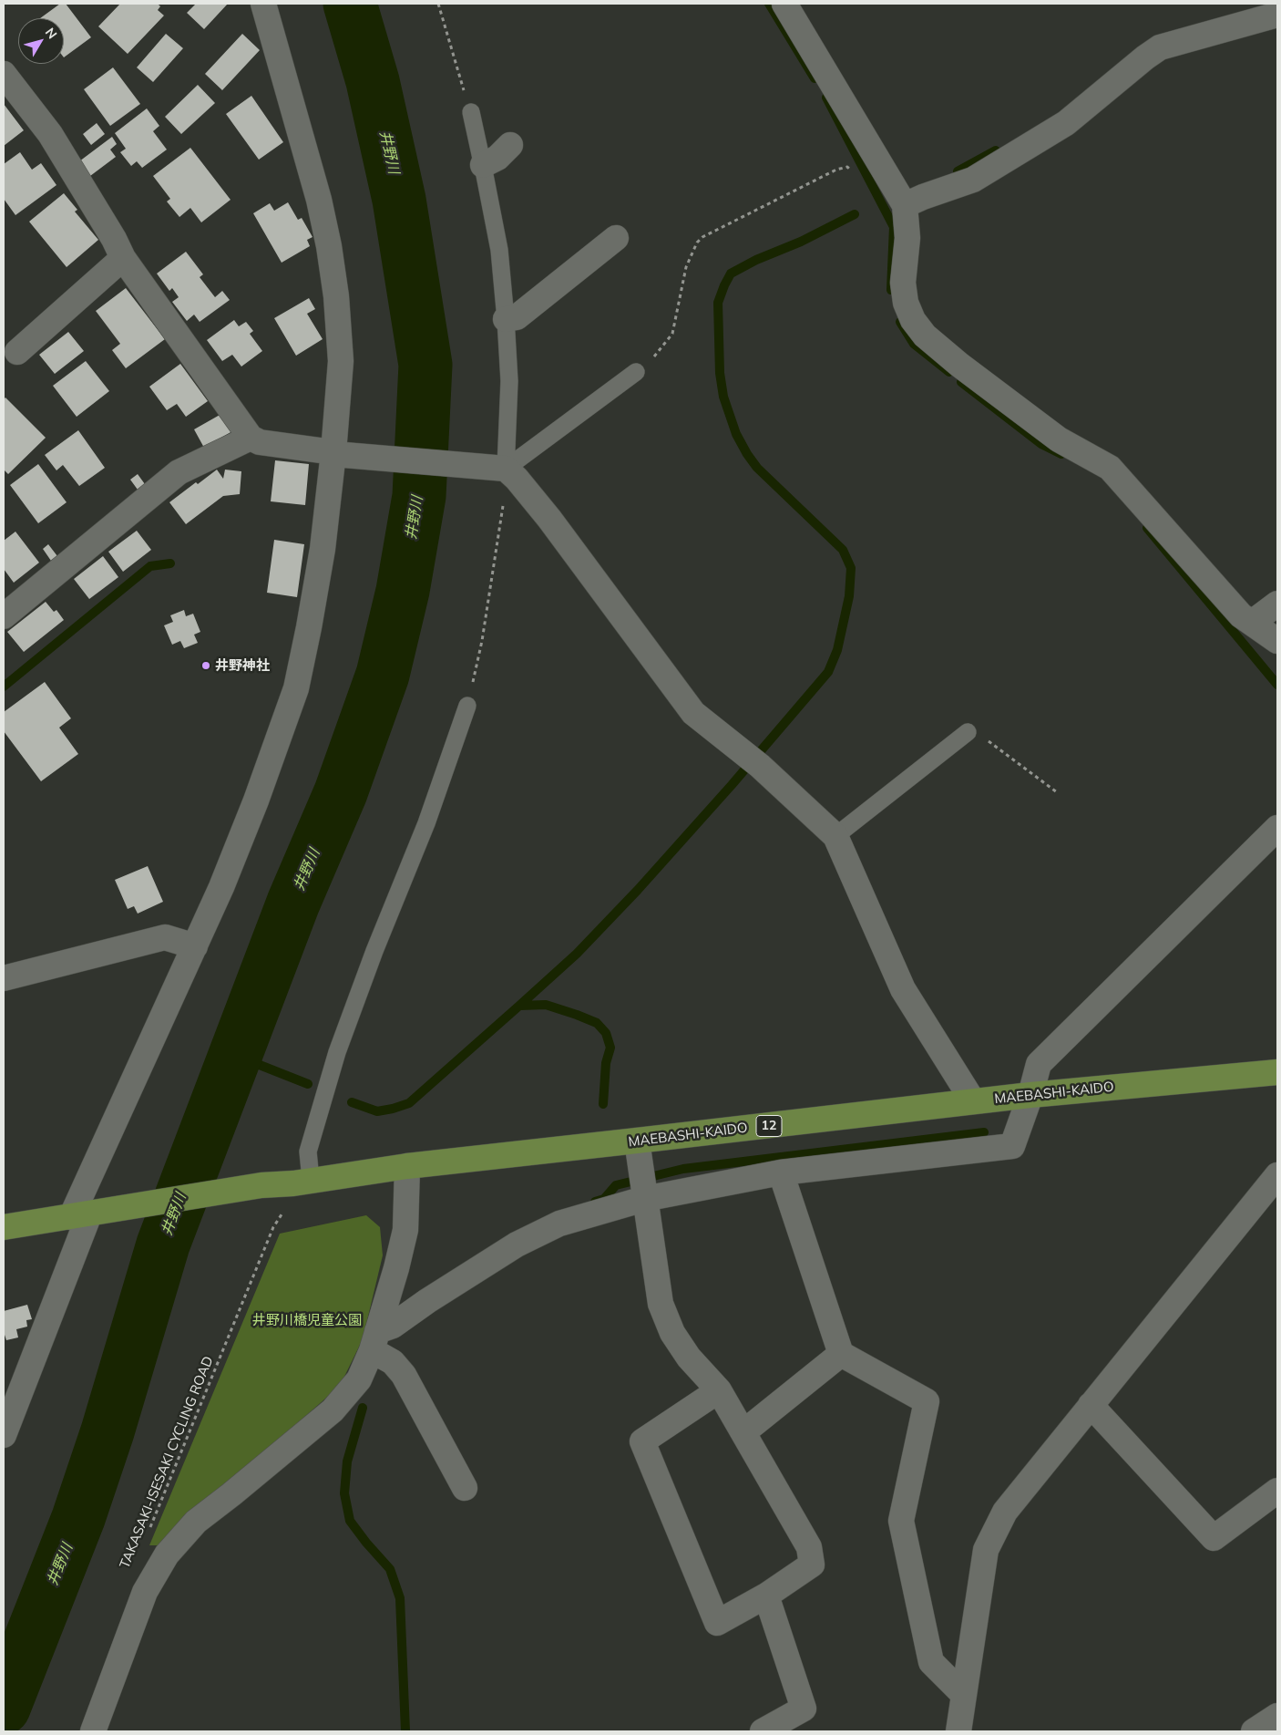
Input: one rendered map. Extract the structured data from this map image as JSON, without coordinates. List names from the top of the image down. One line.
{"streets":{"main road":["MAEBASHI-KAIDO","12"],"path":["TAKASAKI-ISESAKI CYCLING ROAD"]},"crossings":[["MAEBASHI-KAIDO","12"]],"water":["井野川"],"parks":["井野川橋児童公園"],"places":["井野神社"],"north":"top right"}
